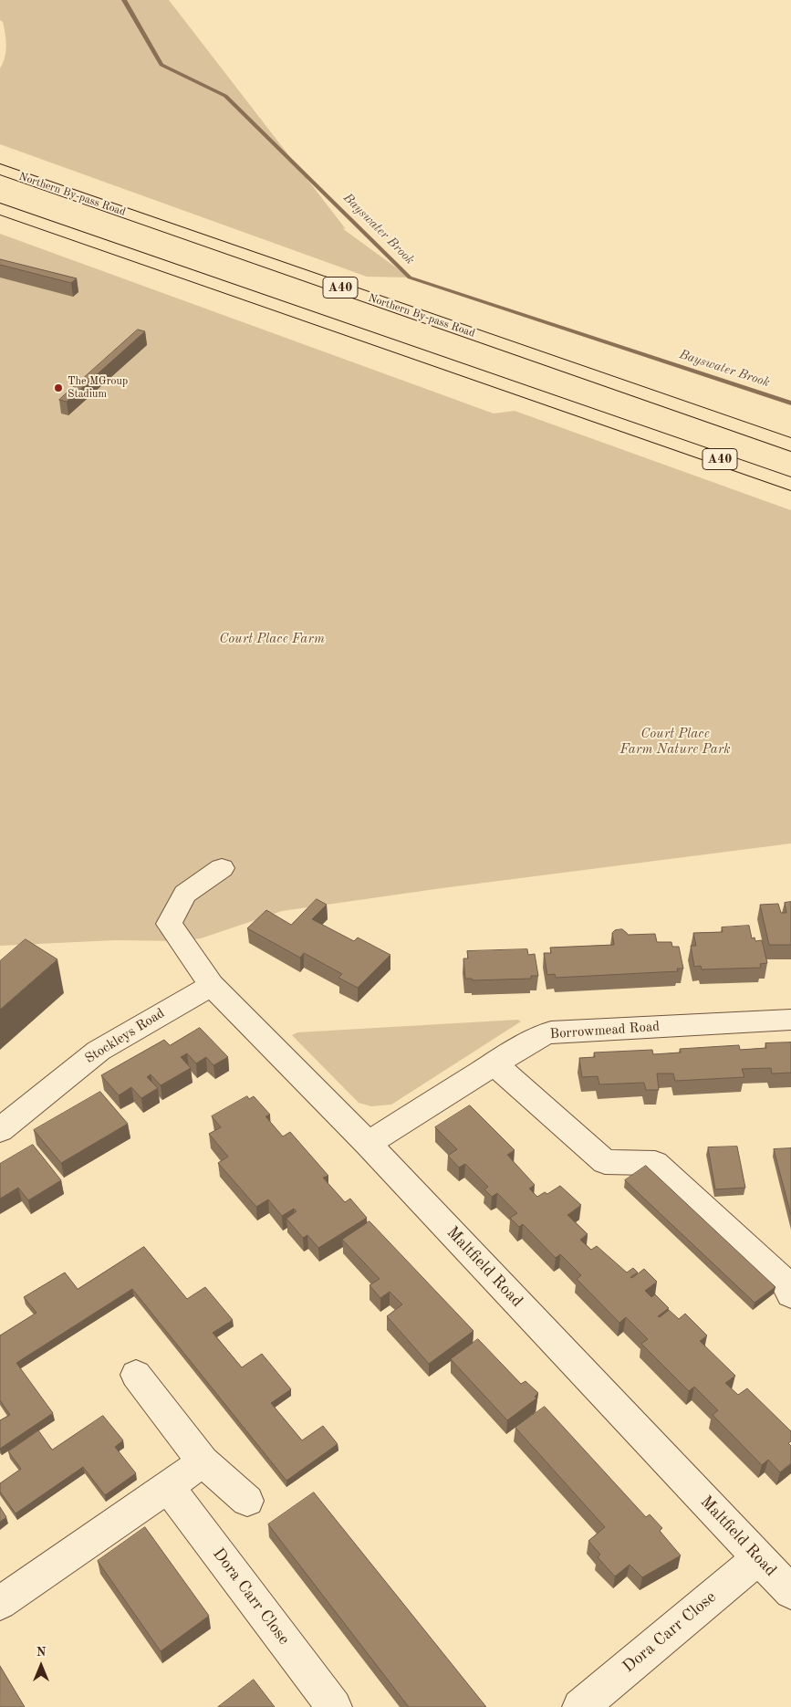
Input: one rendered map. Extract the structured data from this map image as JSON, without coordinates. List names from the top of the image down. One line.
{"streets":{"highway":["Northern By-pass Road","A40"],"street":["Borrowmead Road","Stockleys Road","Maltfield Road","Dora Carr Close"]},"crossings":[["Borrowmead Road","Maltfield Road"],["Stockleys Road","Maltfield Road"],["Maltfield Road","Dora Carr Close"]],"water":["Bayswater Brook"],"parks":["Court Place Farm","Court Place Farm Nature Park"],"places":["The MGroup Stadium"],"north":"top"}
